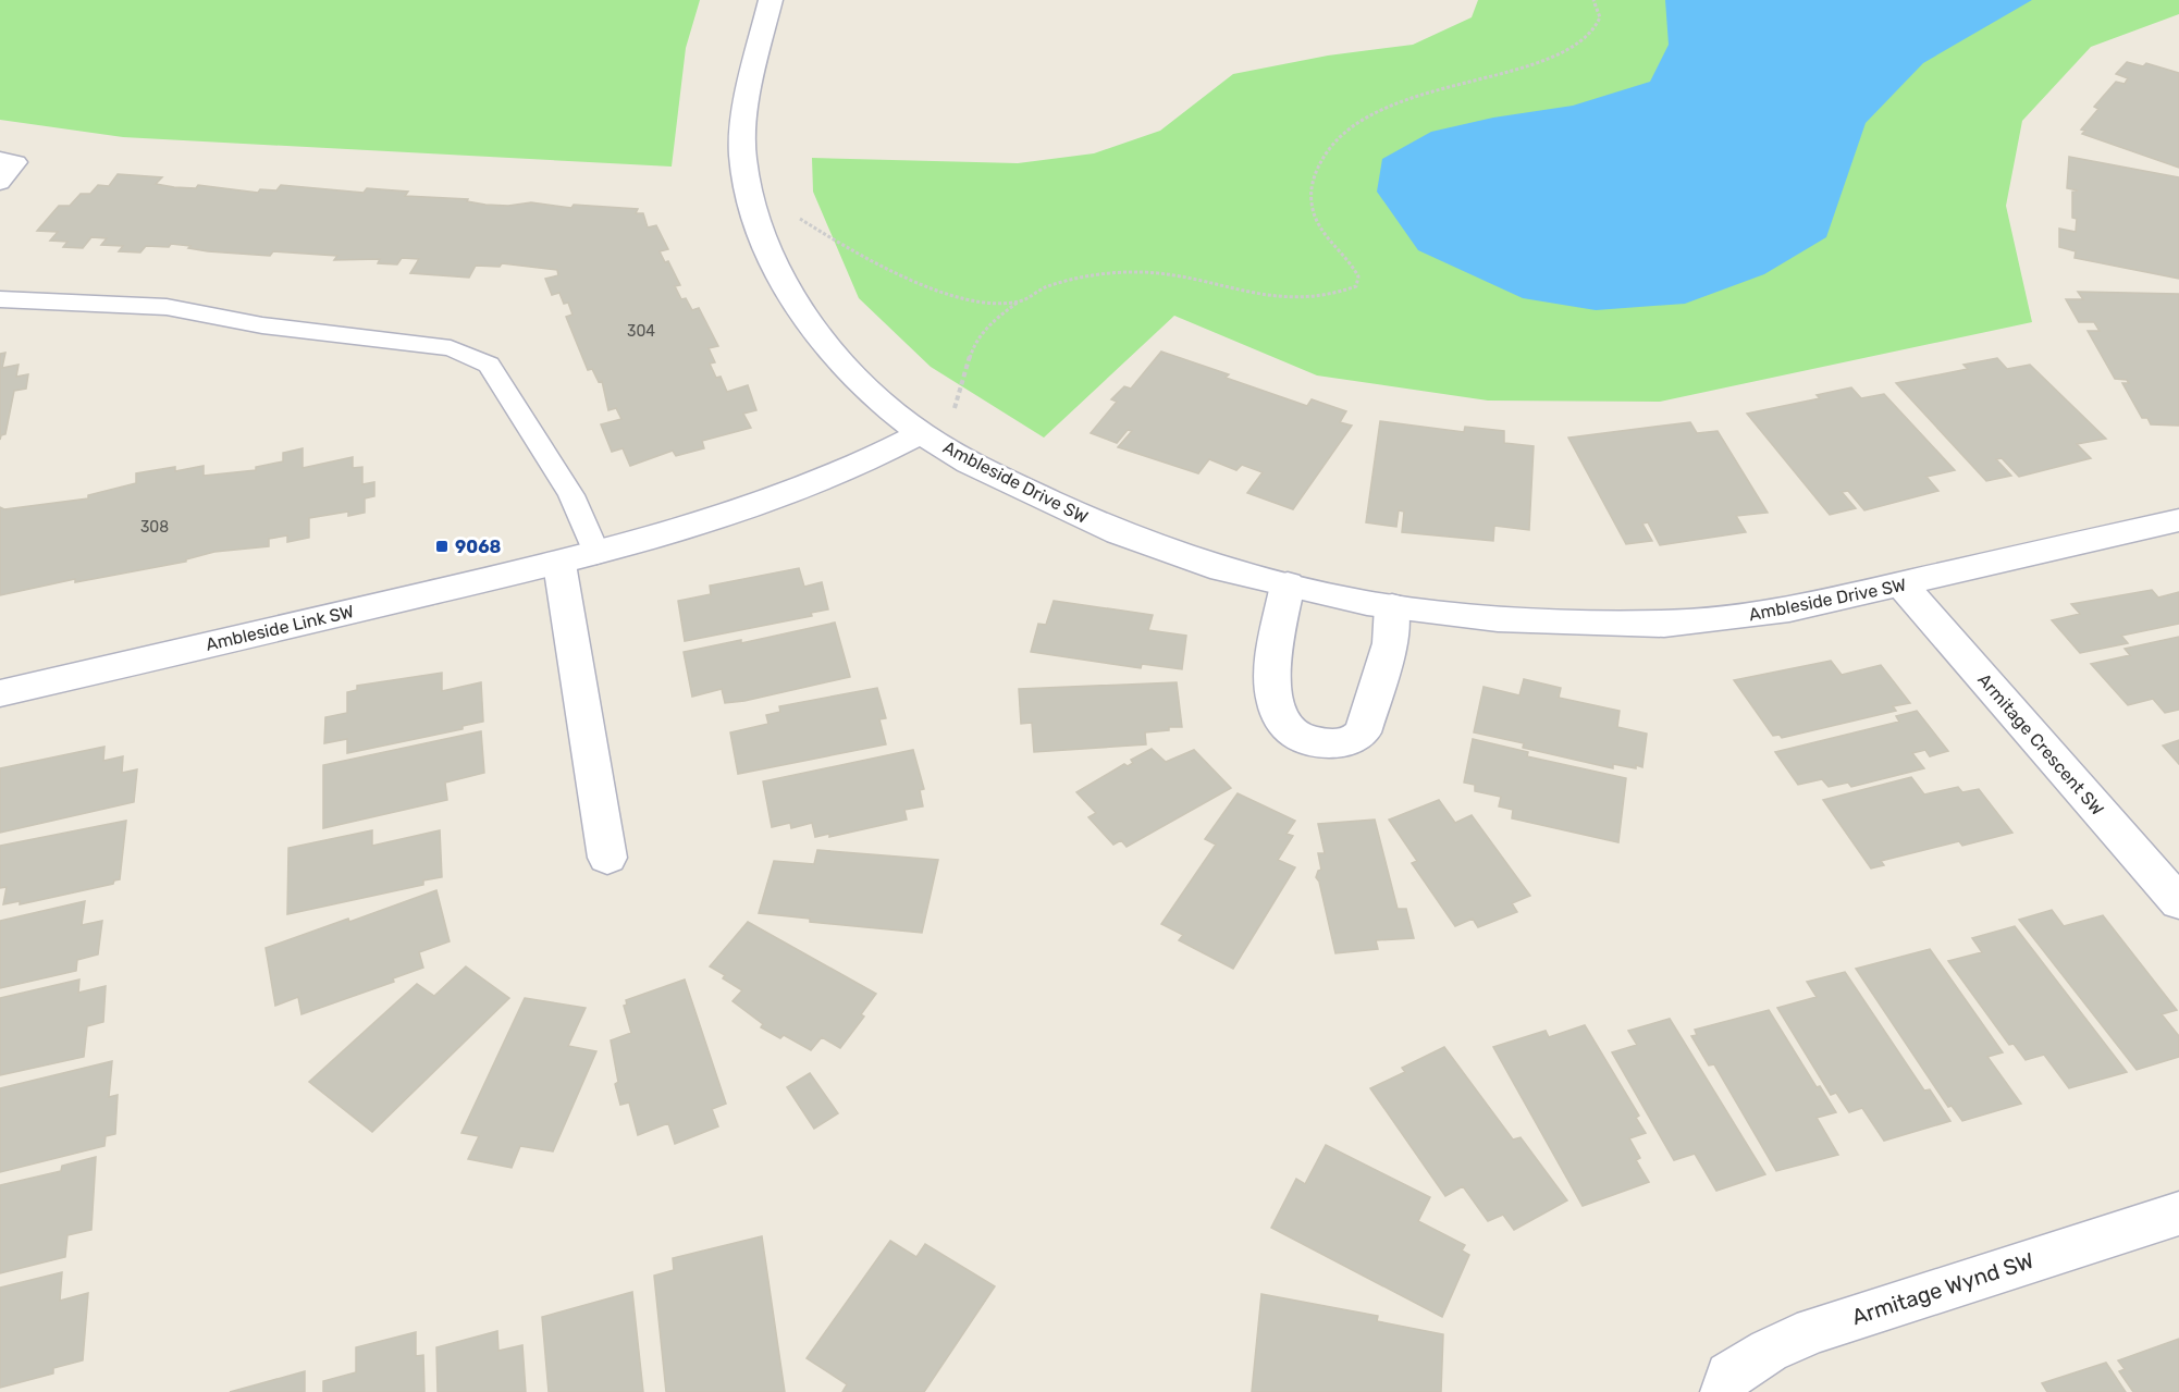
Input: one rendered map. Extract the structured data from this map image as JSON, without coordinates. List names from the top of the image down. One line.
{"streets":{"street":["Ambleside Drive SW","Ambleside Link SW","Armitage Crescent SW","Armitage Wynd SW"]},"crossings":[["Ambleside Drive SW","Ambleside Link SW"],["Ambleside Drive SW","Armitage Crescent SW"]],"places":{"transit":["9068"]},"house_numbers":["304","308"]}
